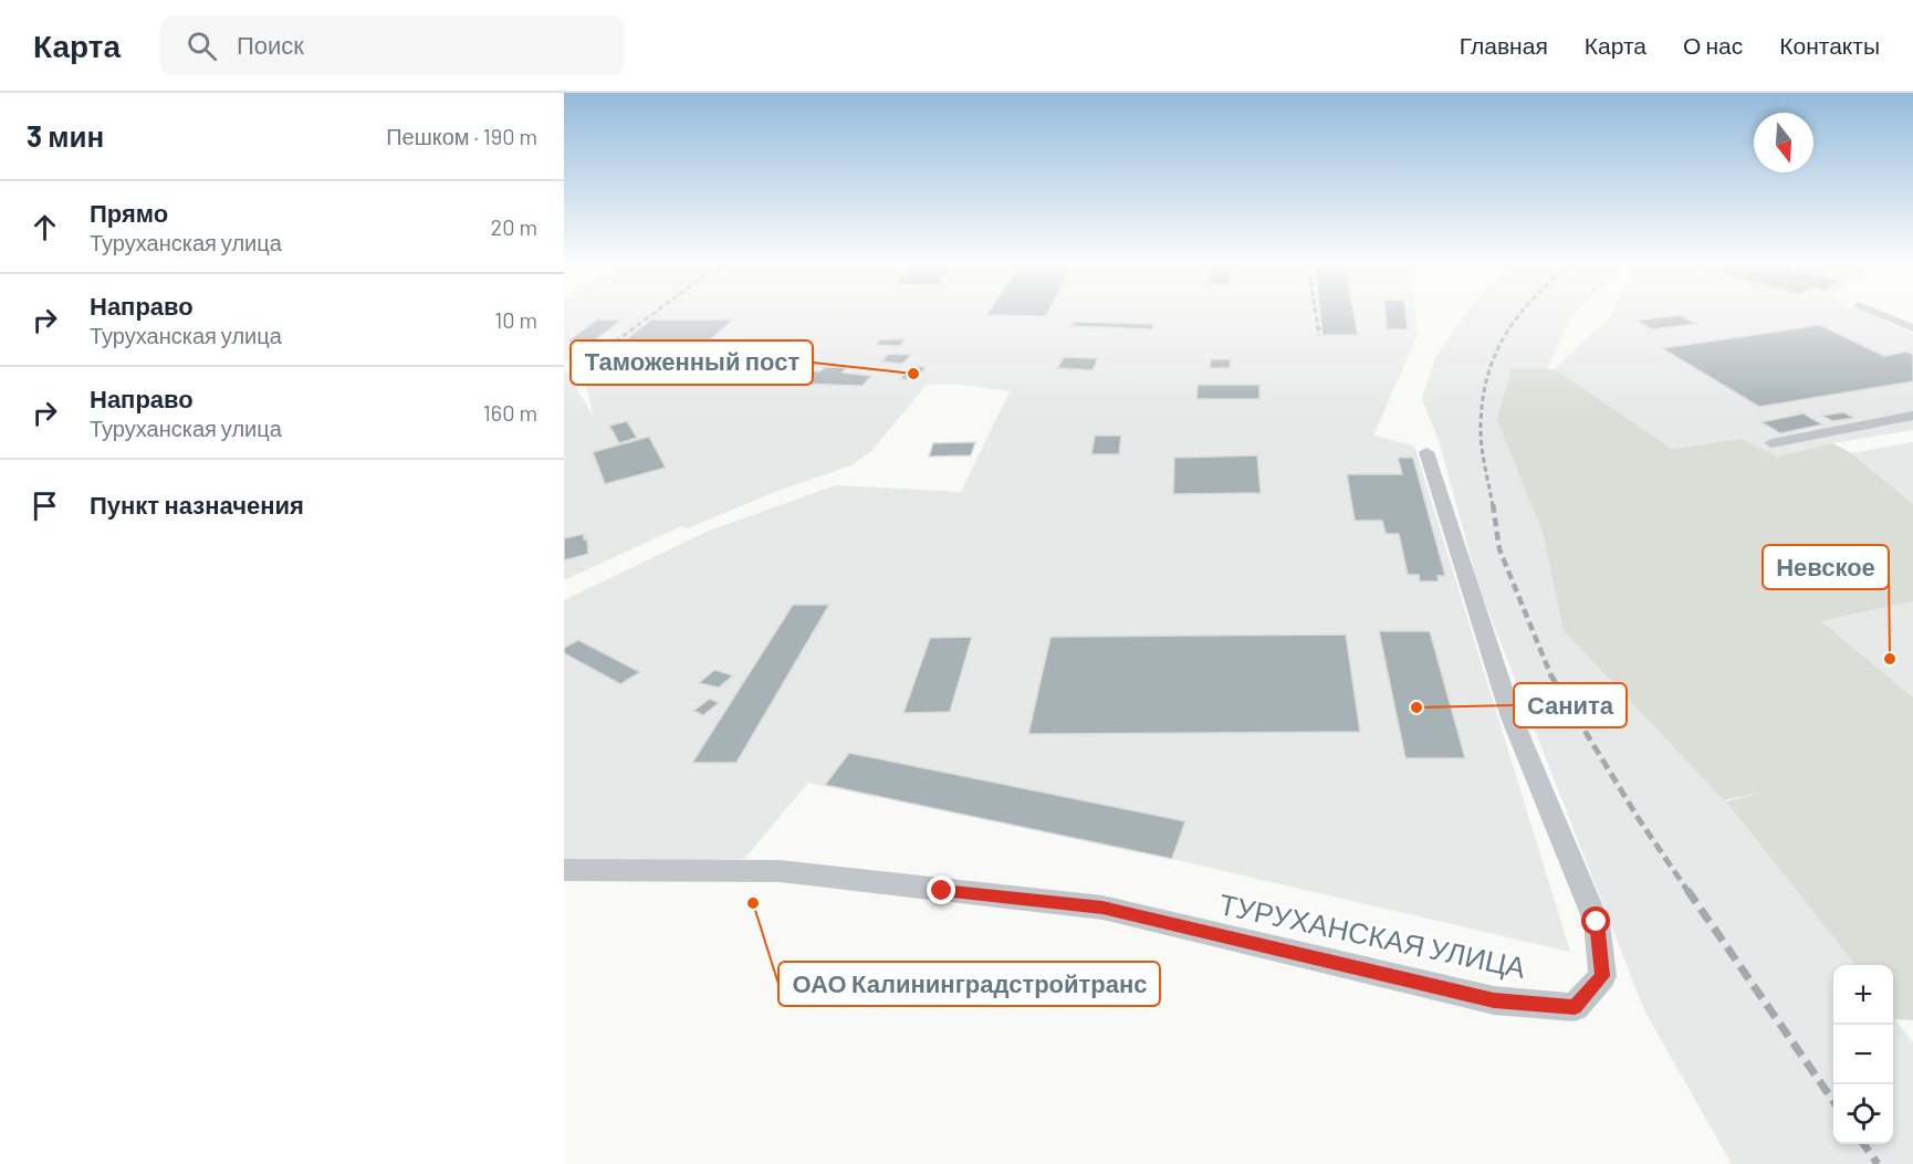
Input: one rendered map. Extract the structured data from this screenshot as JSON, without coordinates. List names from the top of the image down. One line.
{"streets":{"street":["ТУРУХАНСКАЯ УЛИЦА"]},"places":["Таможенный пост","Невское","Санита","ОАО Калининградстройтранс"],"north":"bottom","page":{"header":"Карта","search":"Поиск","nav":["Главная","Карта","О нас","Контакты"],"heading":["3 мин","Пешком · 190 m"],"list":[["Прямо","Туруханская улица","20 m"],["Направо","Туруханская улица","10 m"],["Направо","Туруханская улица","160 m"],"Пункт назначения"],"map_buttons":["+","−"]}}
